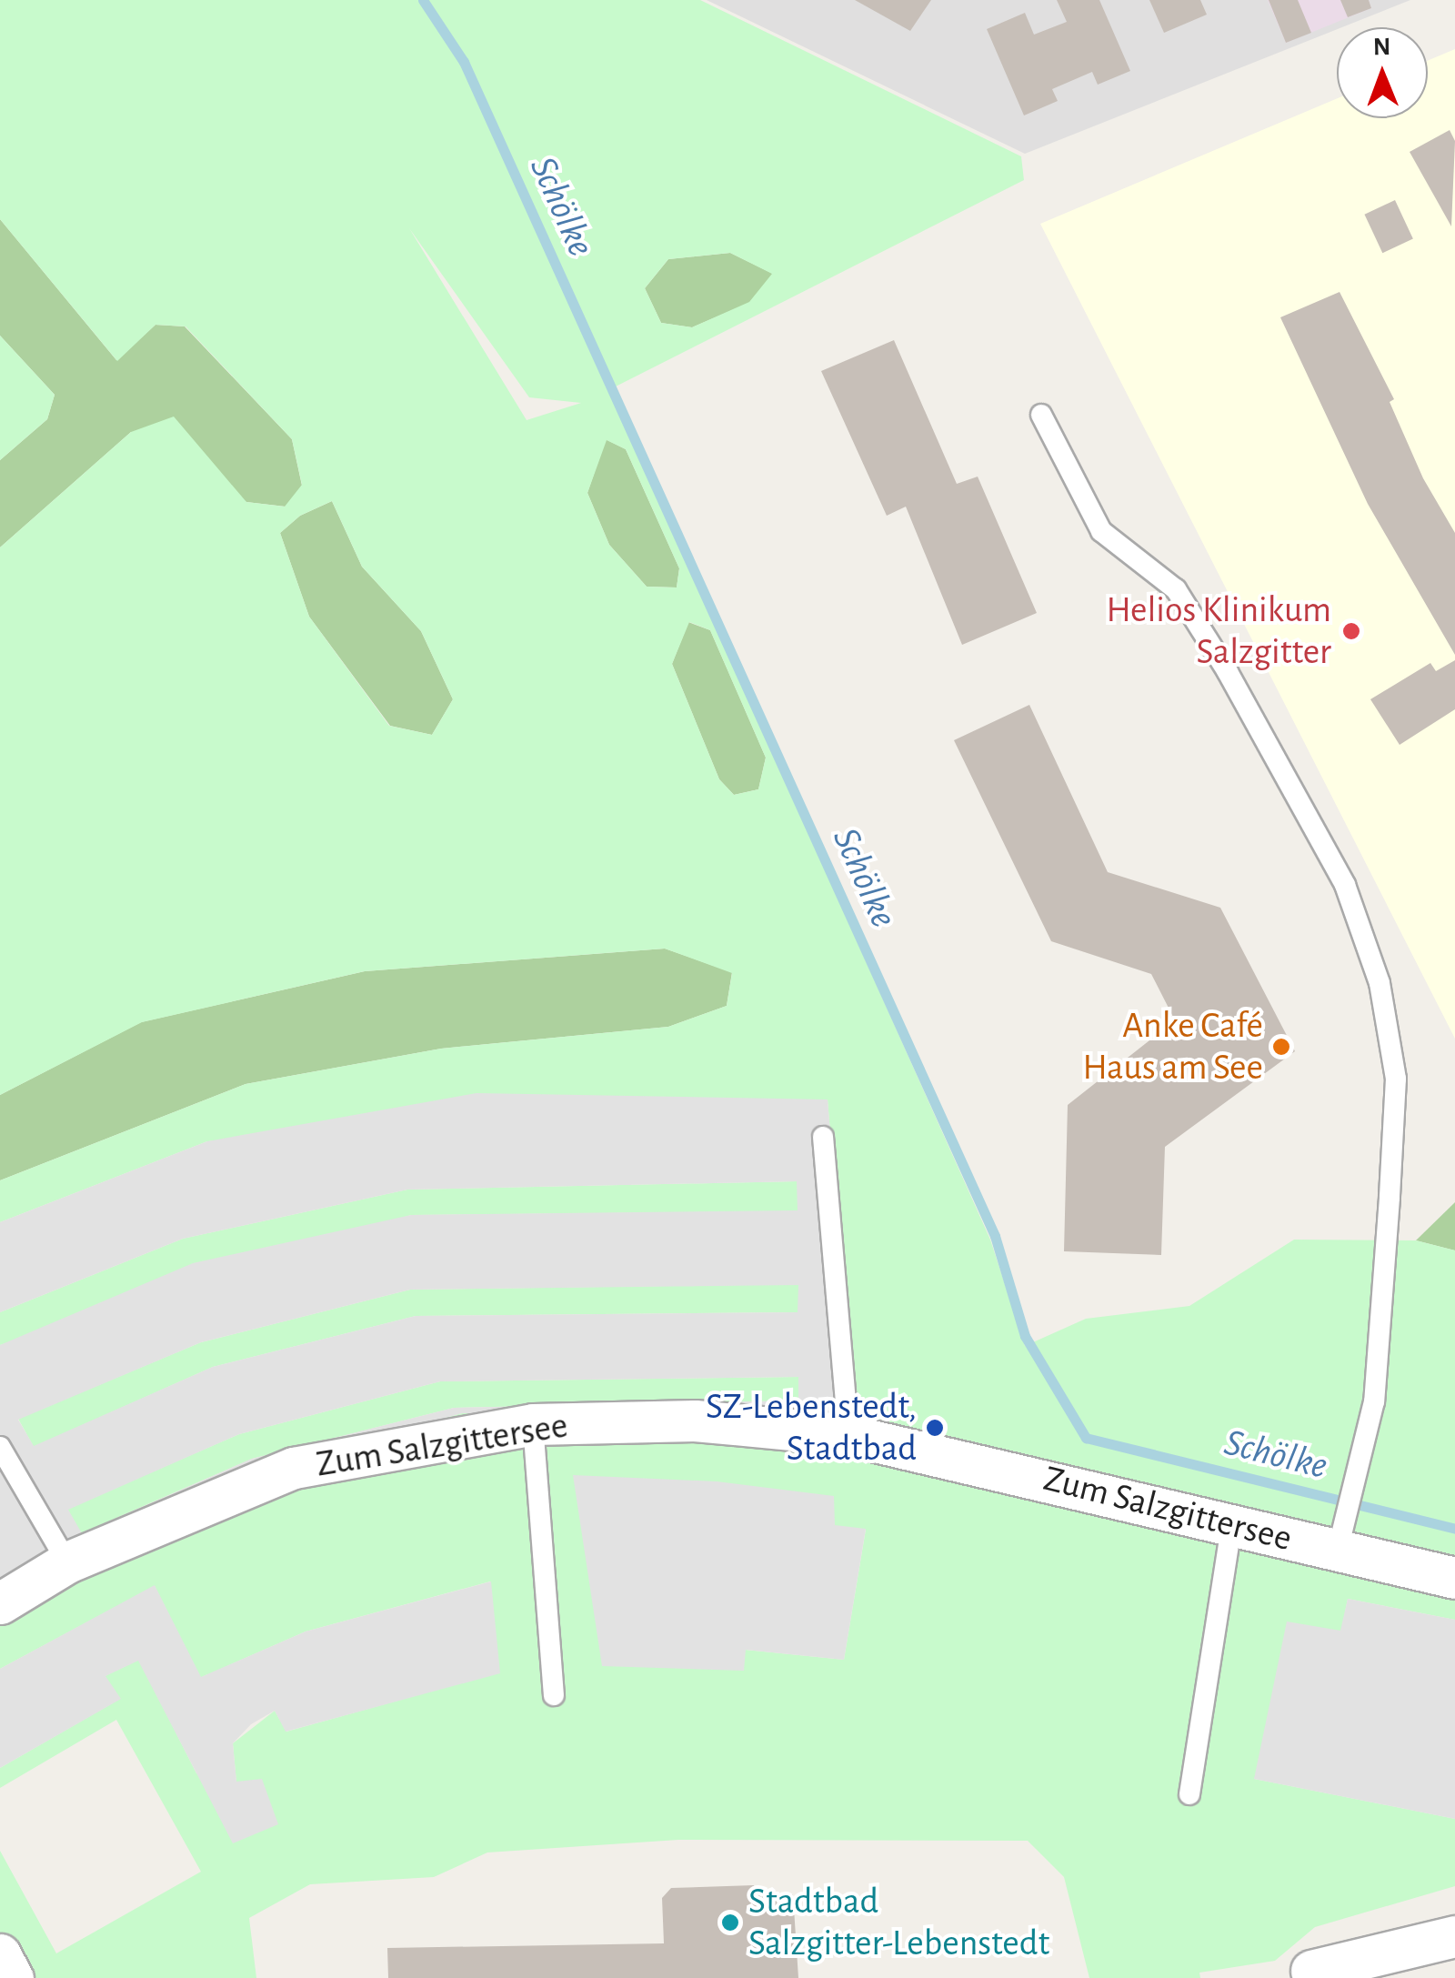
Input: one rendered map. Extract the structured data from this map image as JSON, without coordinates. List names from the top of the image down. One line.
{"streets":{"street":["Zum Salzgittersee"]},"water":["Schölke"],"places":["Helios Klinikum Salzgitter","Anke Café Haus am See","SZ-Lebenstedt, Stadtbad","Stadtbad Salzgitter-Lebenstedt"],"north":"top"}
